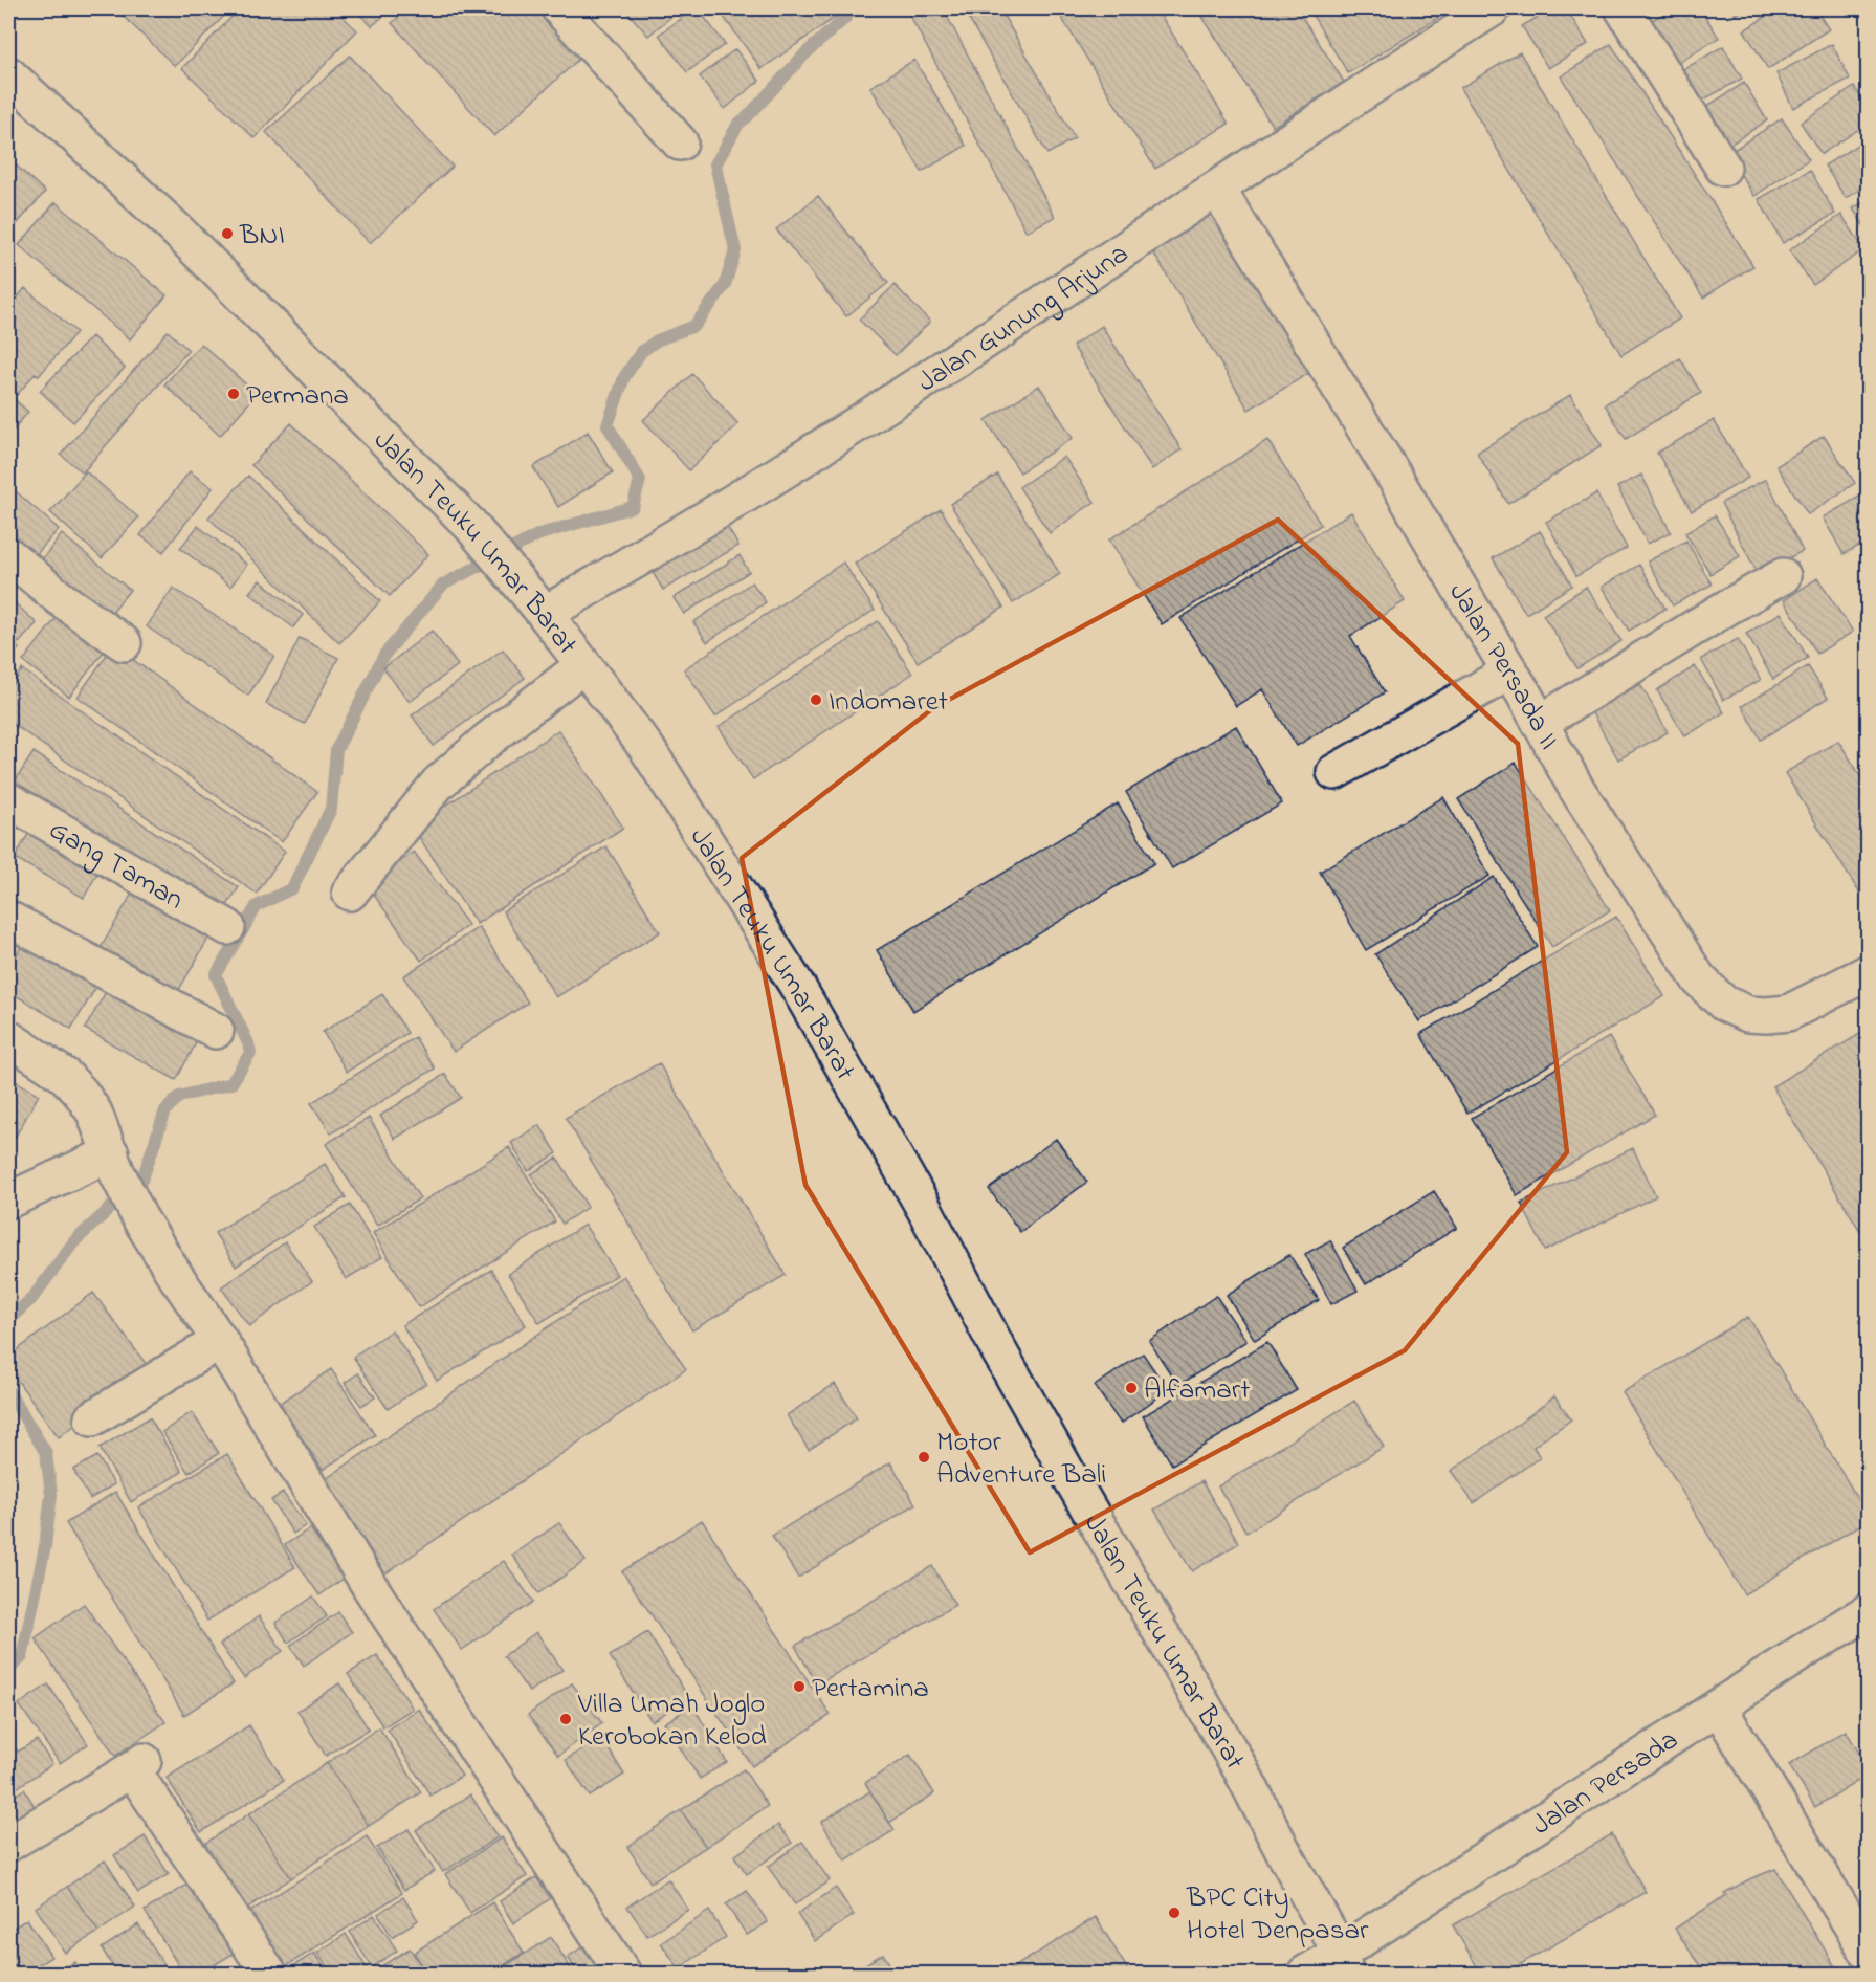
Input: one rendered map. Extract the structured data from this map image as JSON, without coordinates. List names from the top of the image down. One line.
{"streets":{"street":["Jalan Gunung Arjuna","Jalan Teuku Umar Barat","Jalan Persada II","Gang Taman","Jalan Persada"]},"crossings":[["Jalan Gunung Arjuna","Jalan Teuku Umar Barat"],["Jalan Gunung Arjuna","Jalan Persada II"],["Jalan Teuku Umar Barat","Jalan Persada"]],"places":["BNI","Permana","Indomaret","Alfamart","Motor Adventure Bali","Pertamina","Villa Umah Joglo Kerobokan Kelod","BPC City Hotel Denpasar"]}
